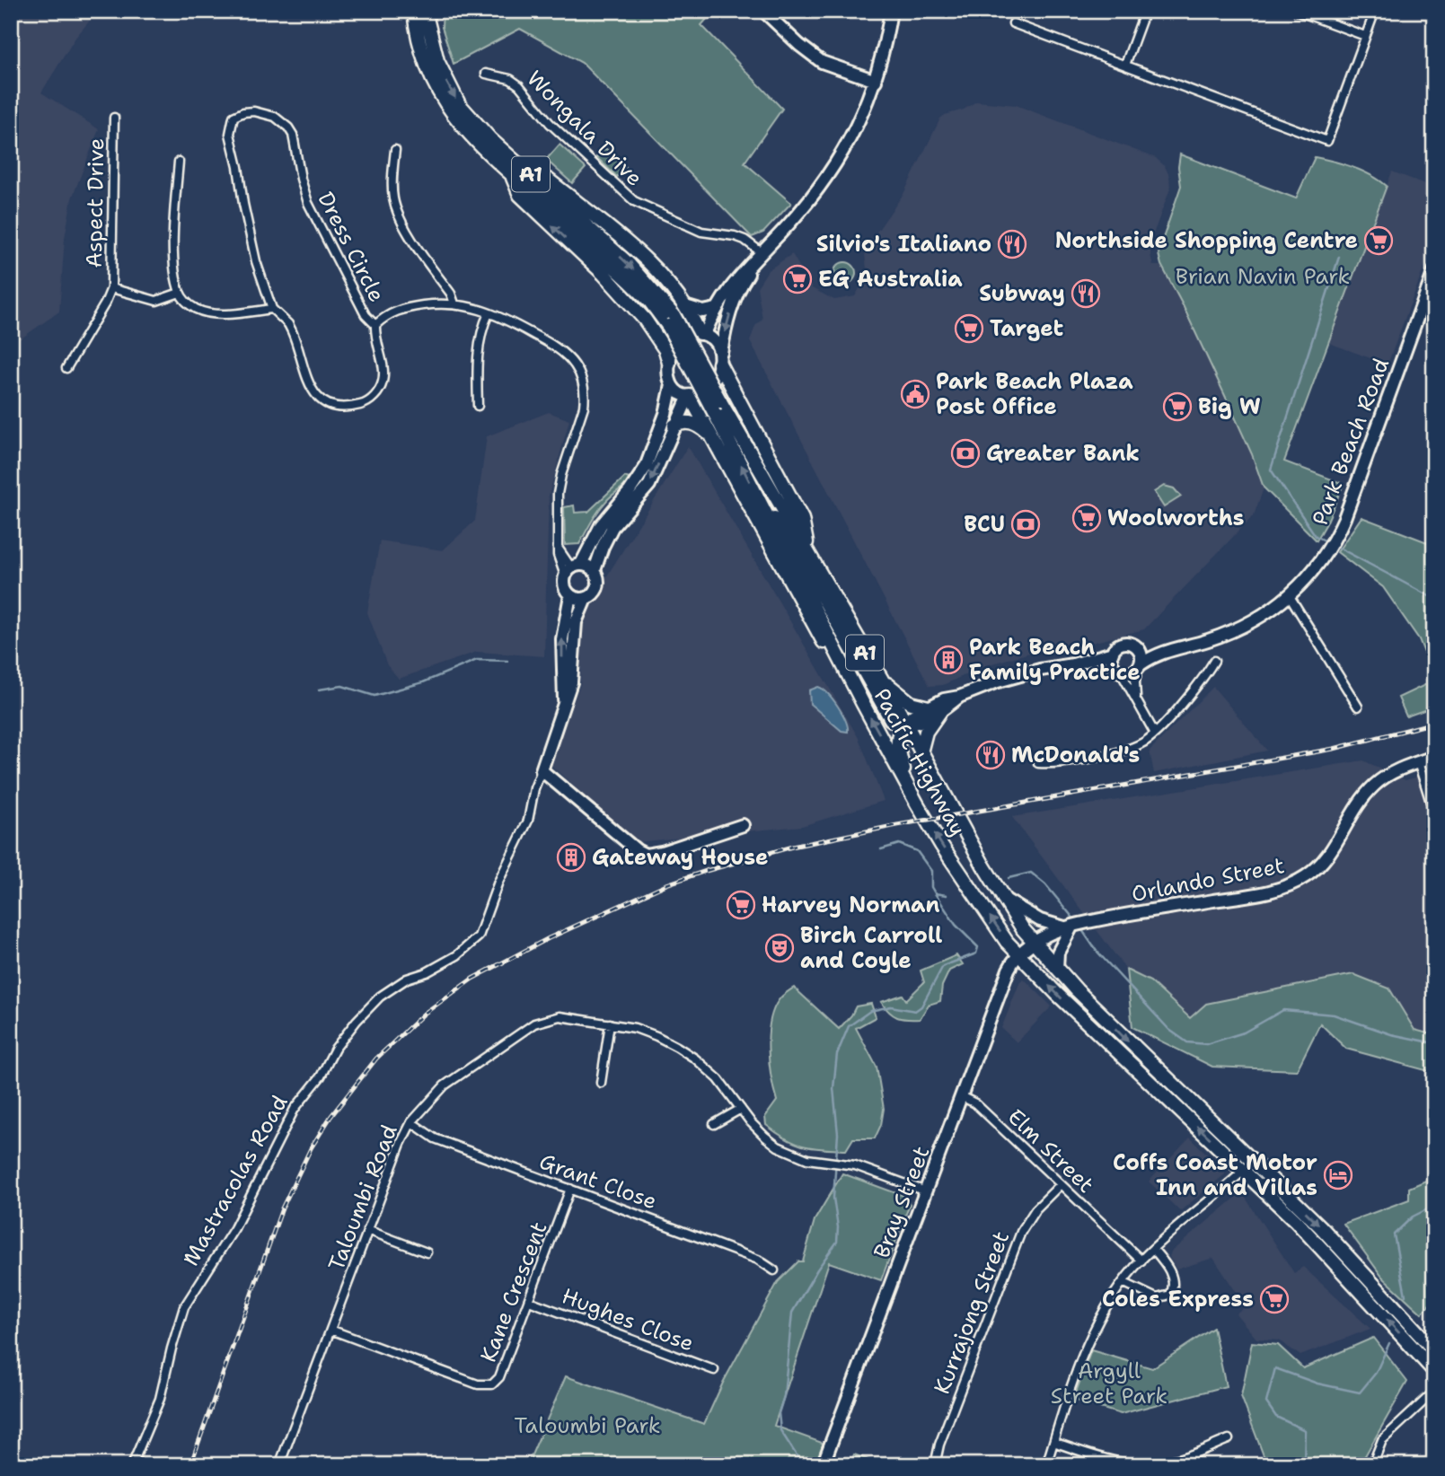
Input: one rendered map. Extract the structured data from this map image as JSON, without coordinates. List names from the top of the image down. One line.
{"streets":{"highway":["A1","Pacific Highway"],"street":["Wongala Drive","Aspect Drive","Dress Circle","Park Beach Road","Orlando Street","Elm Street","Mastracolas Road","Grant Close","Taloumbi Road","Bray Street","Kane Crescent","Kurrajong Street","Hughes Close"]},"crossings":[["Pacific Highway","Orlando Street"],["Pacific Highway","Bray Street"],["Orlando Street","Bray Street"],["Elm Street","Bray Street"],["Elm Street","Kurrajong Street"],["Grant Close","Taloumbi Road"],["Grant Close","Kane Crescent"],["Taloumbi Road","Bray Street"],["Taloumbi Road","Kane Crescent"],["Kane Crescent","Hughes Close"]],"parks":["Brian Navin Park","Argyll Street Park","Taloumbi Park"],"places":{"supermarket":["Northside Shopping Centre","EG Australia","Target","Big W","Woolworths","Harvey Norman","Coles Express"],"restaurant":["Silvio's Italiano","Subway","McDonald's"],"public building":["Park Beach Plaza Post Office"],"bank":["Greater Bank","BCU"],"building":["Park Beach Family Practice","Gateway House"],"theatre":["Birch Carroll and Coyle"],"hotel":["Coffs Coast Motor Inn and Villas"]}}
